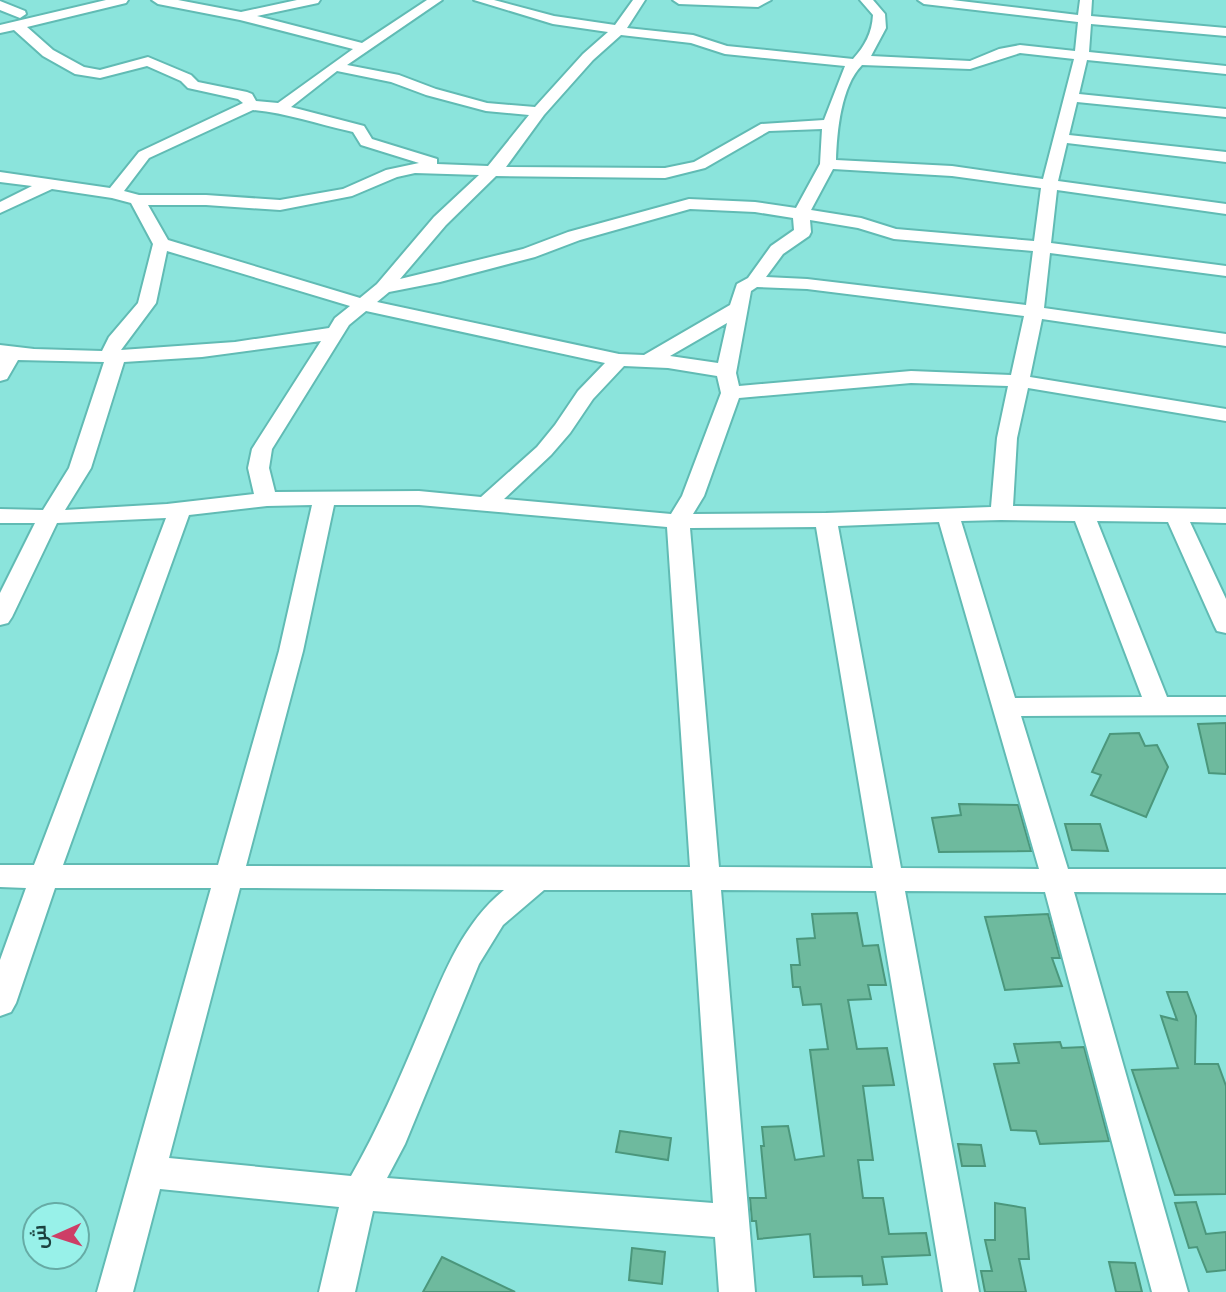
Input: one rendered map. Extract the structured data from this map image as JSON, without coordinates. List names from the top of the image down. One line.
{"north":"left"}
